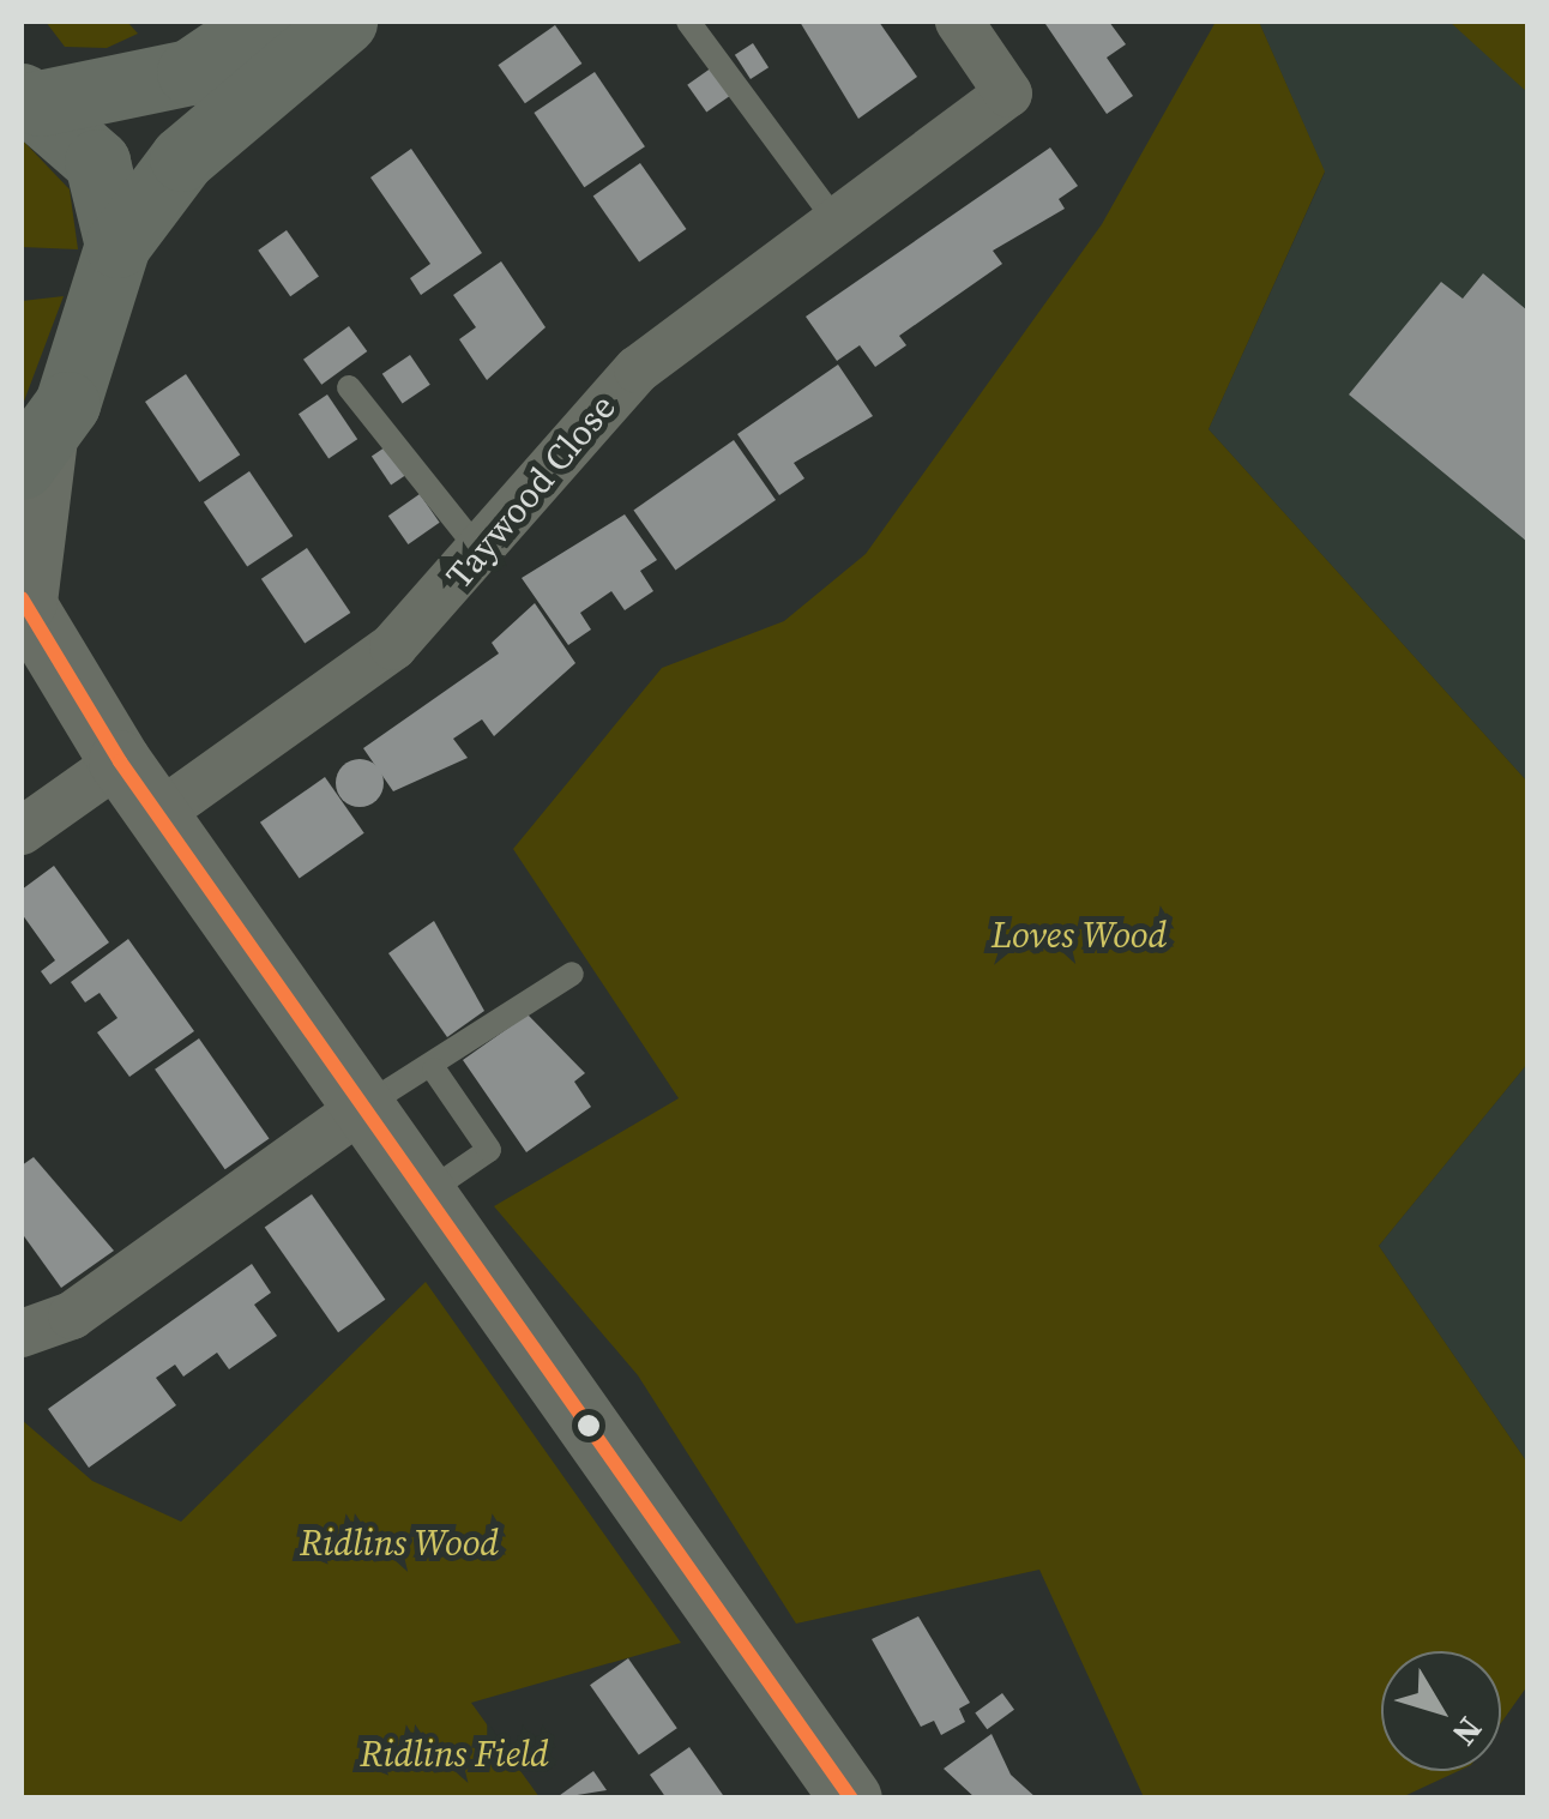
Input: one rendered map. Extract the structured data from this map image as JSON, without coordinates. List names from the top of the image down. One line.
{"streets":{"street":["Taywood Close"]},"parks":["Loves Wood","Ridlins Wood","Ridlins Field"],"north":"bottom right"}
